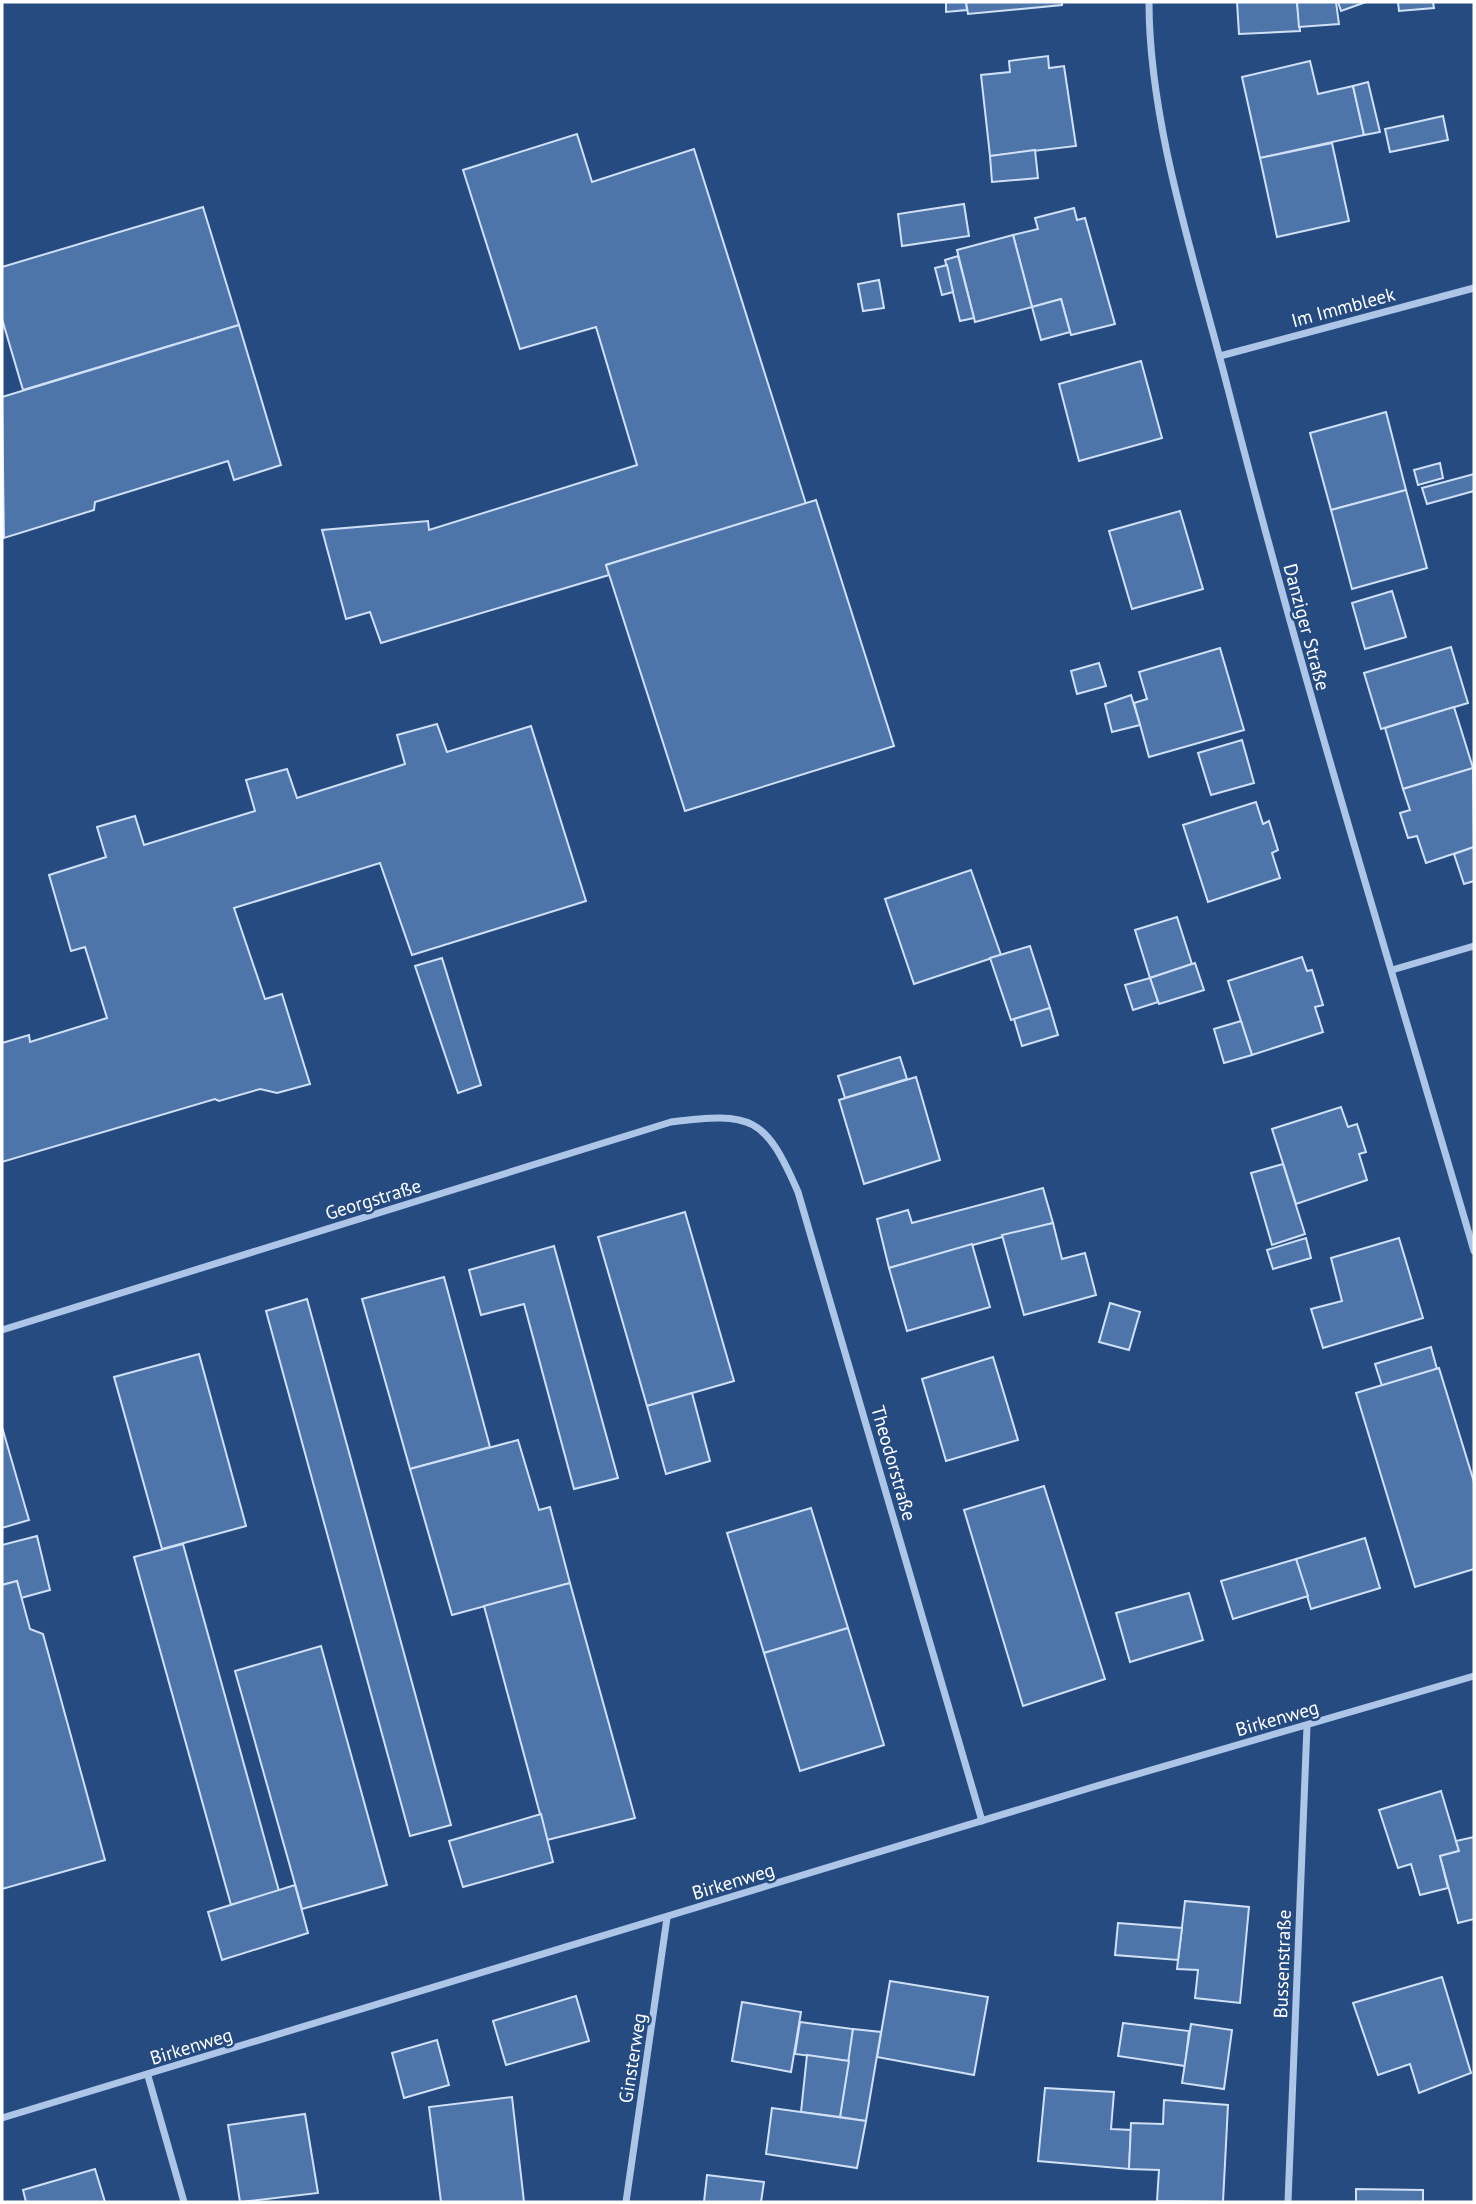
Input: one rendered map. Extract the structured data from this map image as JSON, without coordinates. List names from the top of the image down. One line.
{"streets":{"street":["Im Immbleek","Danziger Straße","Georgstraße","Theodorstraße","Birkenweg","Bussenstraße","Ginsterweg"]},"crossings":[["Im Immbleek","Danziger Straße"],["Georgstraße","Theodorstraße"],["Theodorstraße","Birkenweg"],["Birkenweg","Bussenstraße"],["Birkenweg","Ginsterweg"]]}
